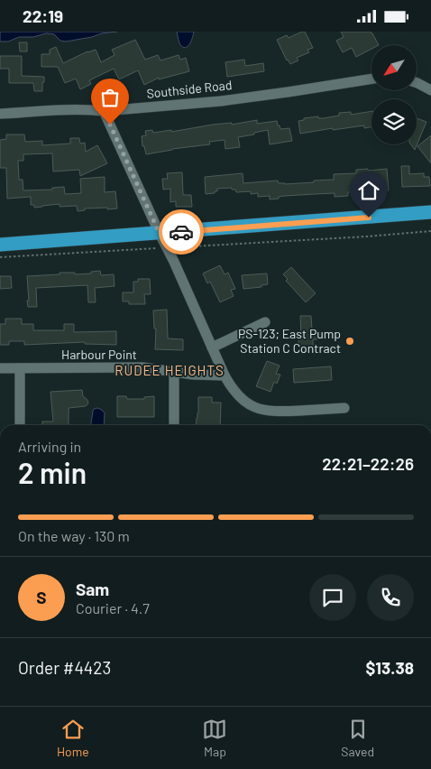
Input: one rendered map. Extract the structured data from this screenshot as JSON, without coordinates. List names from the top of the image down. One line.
{"streets":{"street":["Southside Road","Harbour Point"]},"districts":["RUDEE HEIGHTS"],"places":["PS-123; East Pump Station C Contract"],"north":"bottom left","page":{"status":"22:19","heading":["2 min","Arriving in","22:21–22:26"],"panel":["Sam","Courier · 4.7","Order #4423","$13.38"],"bar":"On the way · 130 m","round":"S","tabs":["Home","Map","Saved"]}}
